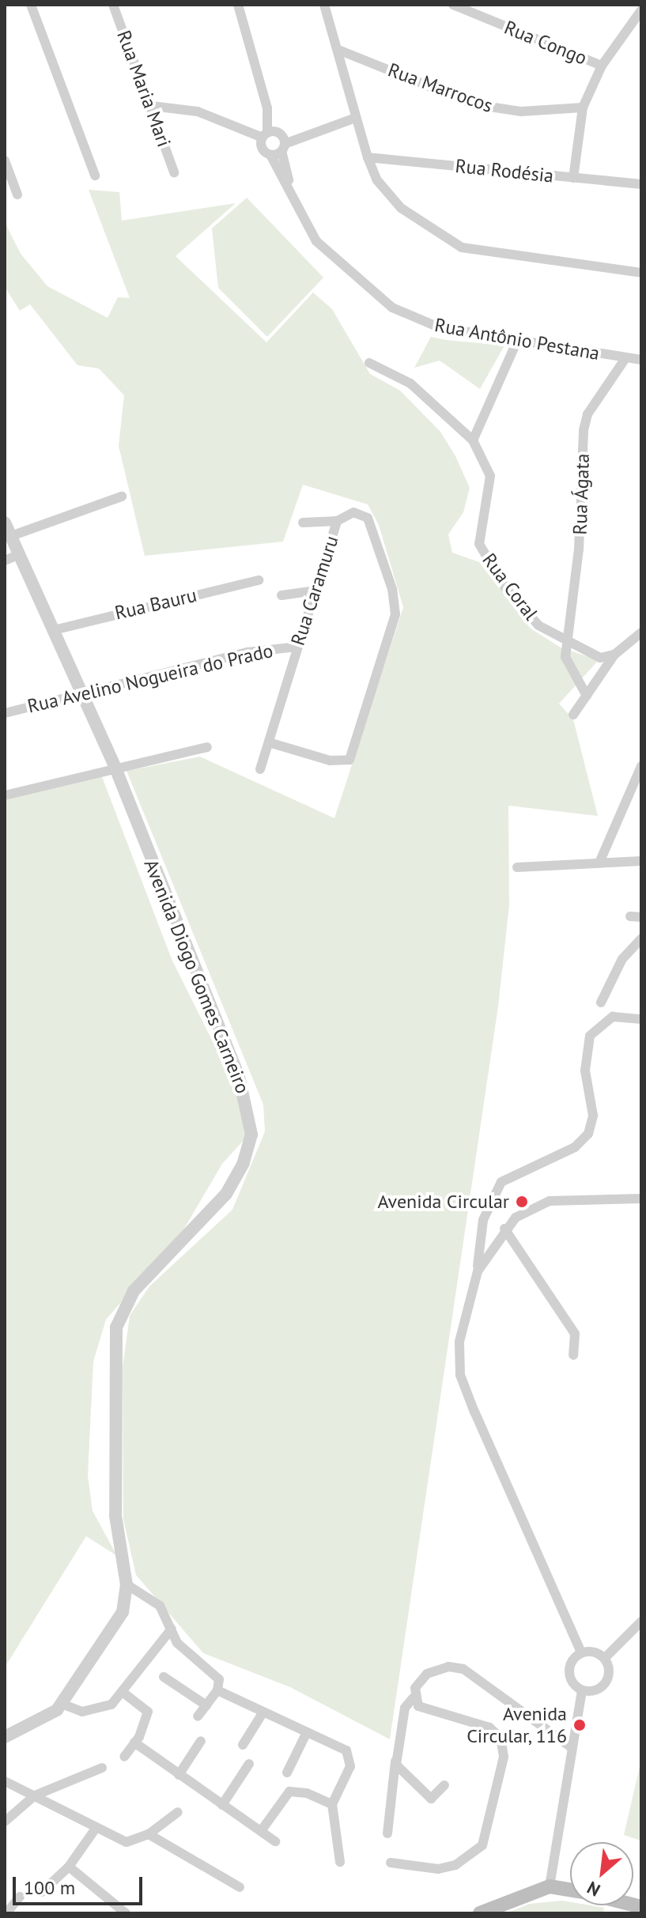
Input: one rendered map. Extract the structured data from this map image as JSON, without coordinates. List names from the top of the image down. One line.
{"streets":{"street":["Rua Congo","Rua Marrocos","Rua Maria Mari","Rua Rodésia","Rua Antônio Pestana","Rua Ágata","Rua Coral","Rua Caramuru","Rua Bauru","Rua Avelino Nogueira do Prado","Avenida Diogo Gomes Carneiro"]},"crossings":[["Rua Antônio Pestana","Rua Ágata"],["Rua Ágata","Rua Coral"],["Rua Caramuru","Rua Avelino Nogueira do Prado"],["Rua Bauru","Avenida Diogo Gomes Carneiro"],["Rua Avelino Nogueira do Prado","Avenida Diogo Gomes Carneiro"]],"places":["Avenida Circular","Avenida Circular, 116"],"scale_bar":"100 m","north":"bottom left"}
